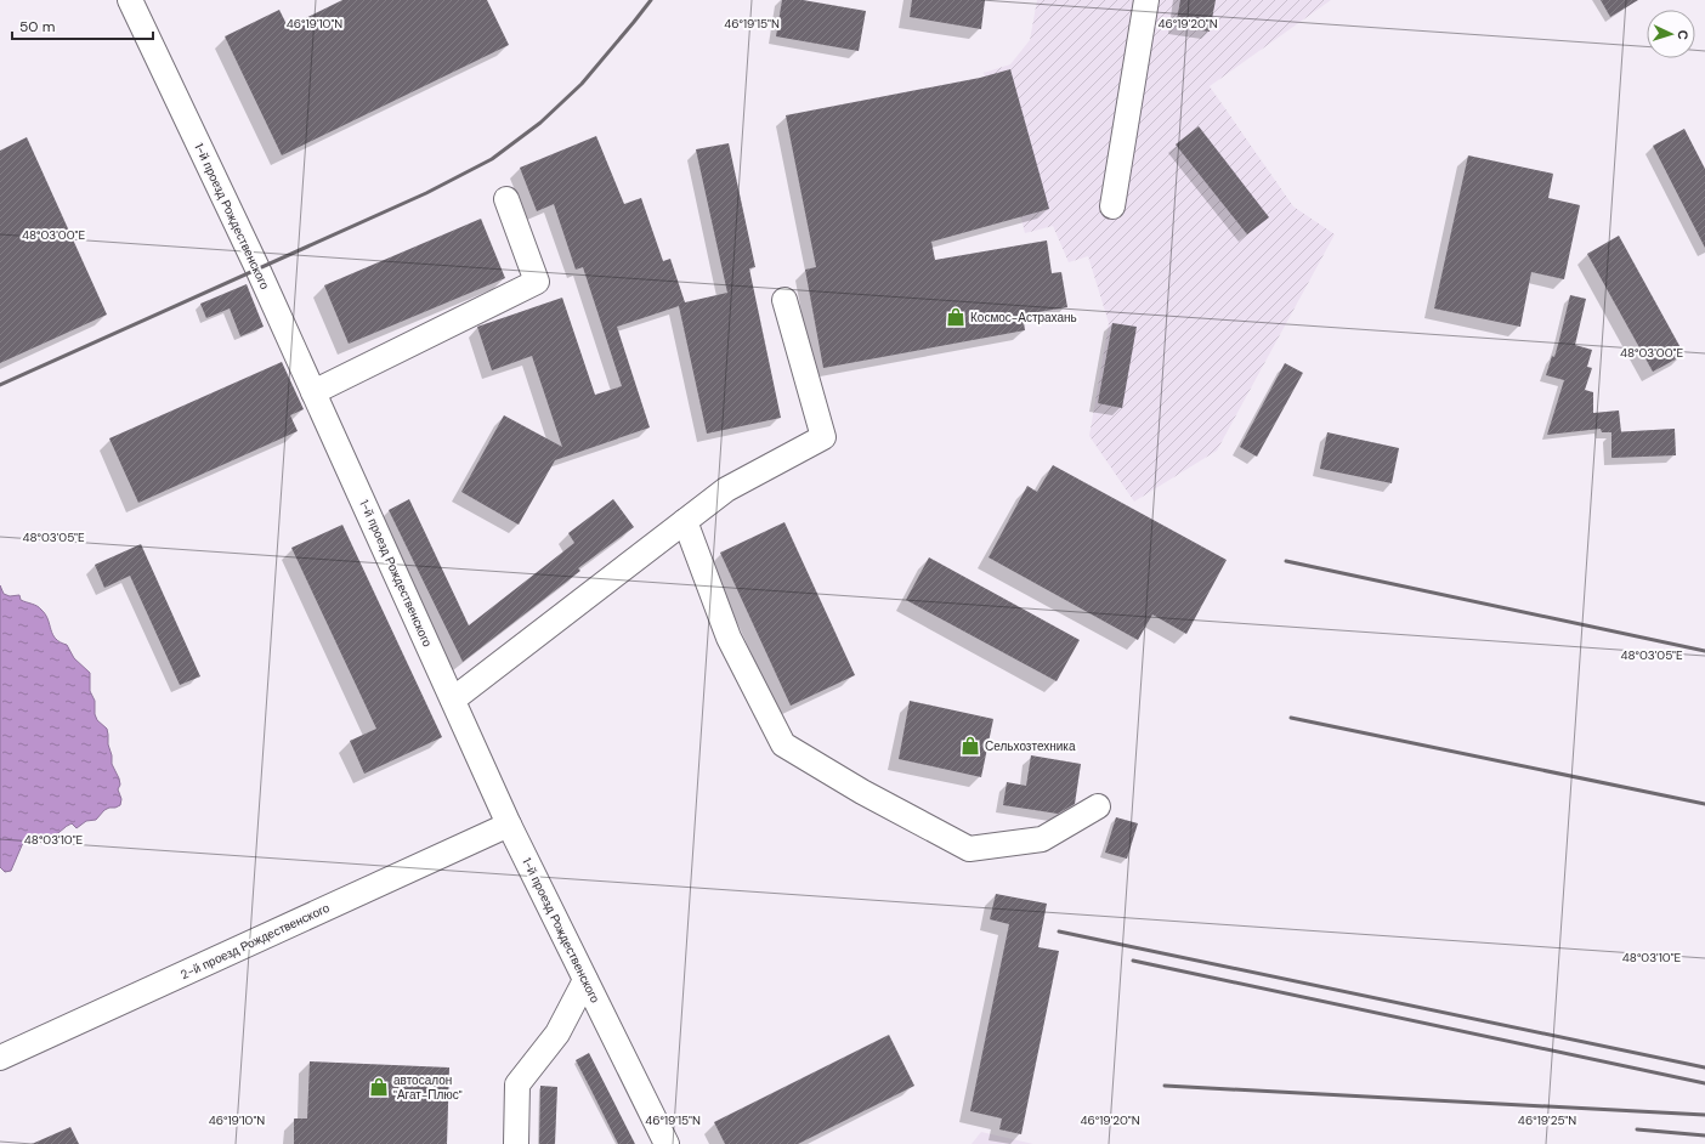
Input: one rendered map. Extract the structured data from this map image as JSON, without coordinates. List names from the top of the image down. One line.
{"streets":{"street":["1-й проезд Рождественского","2-й проезд Рождественского"]},"crossings":[["1-й проезд Рождественского","2-й проезд Рождественского"]],"places":{"shop":["Космос-Астрахань","Сельхозтехника","автосалон \"Агат-Плюс\""]},"scale_bar":"50 m","north":"right","coordinates":["46°19'10\"N","46°19'15\"N","46°19'20\"N","48°03'00\"E","48°03'05\"E","48°03'10\"E","46°19'25\"N"]}
